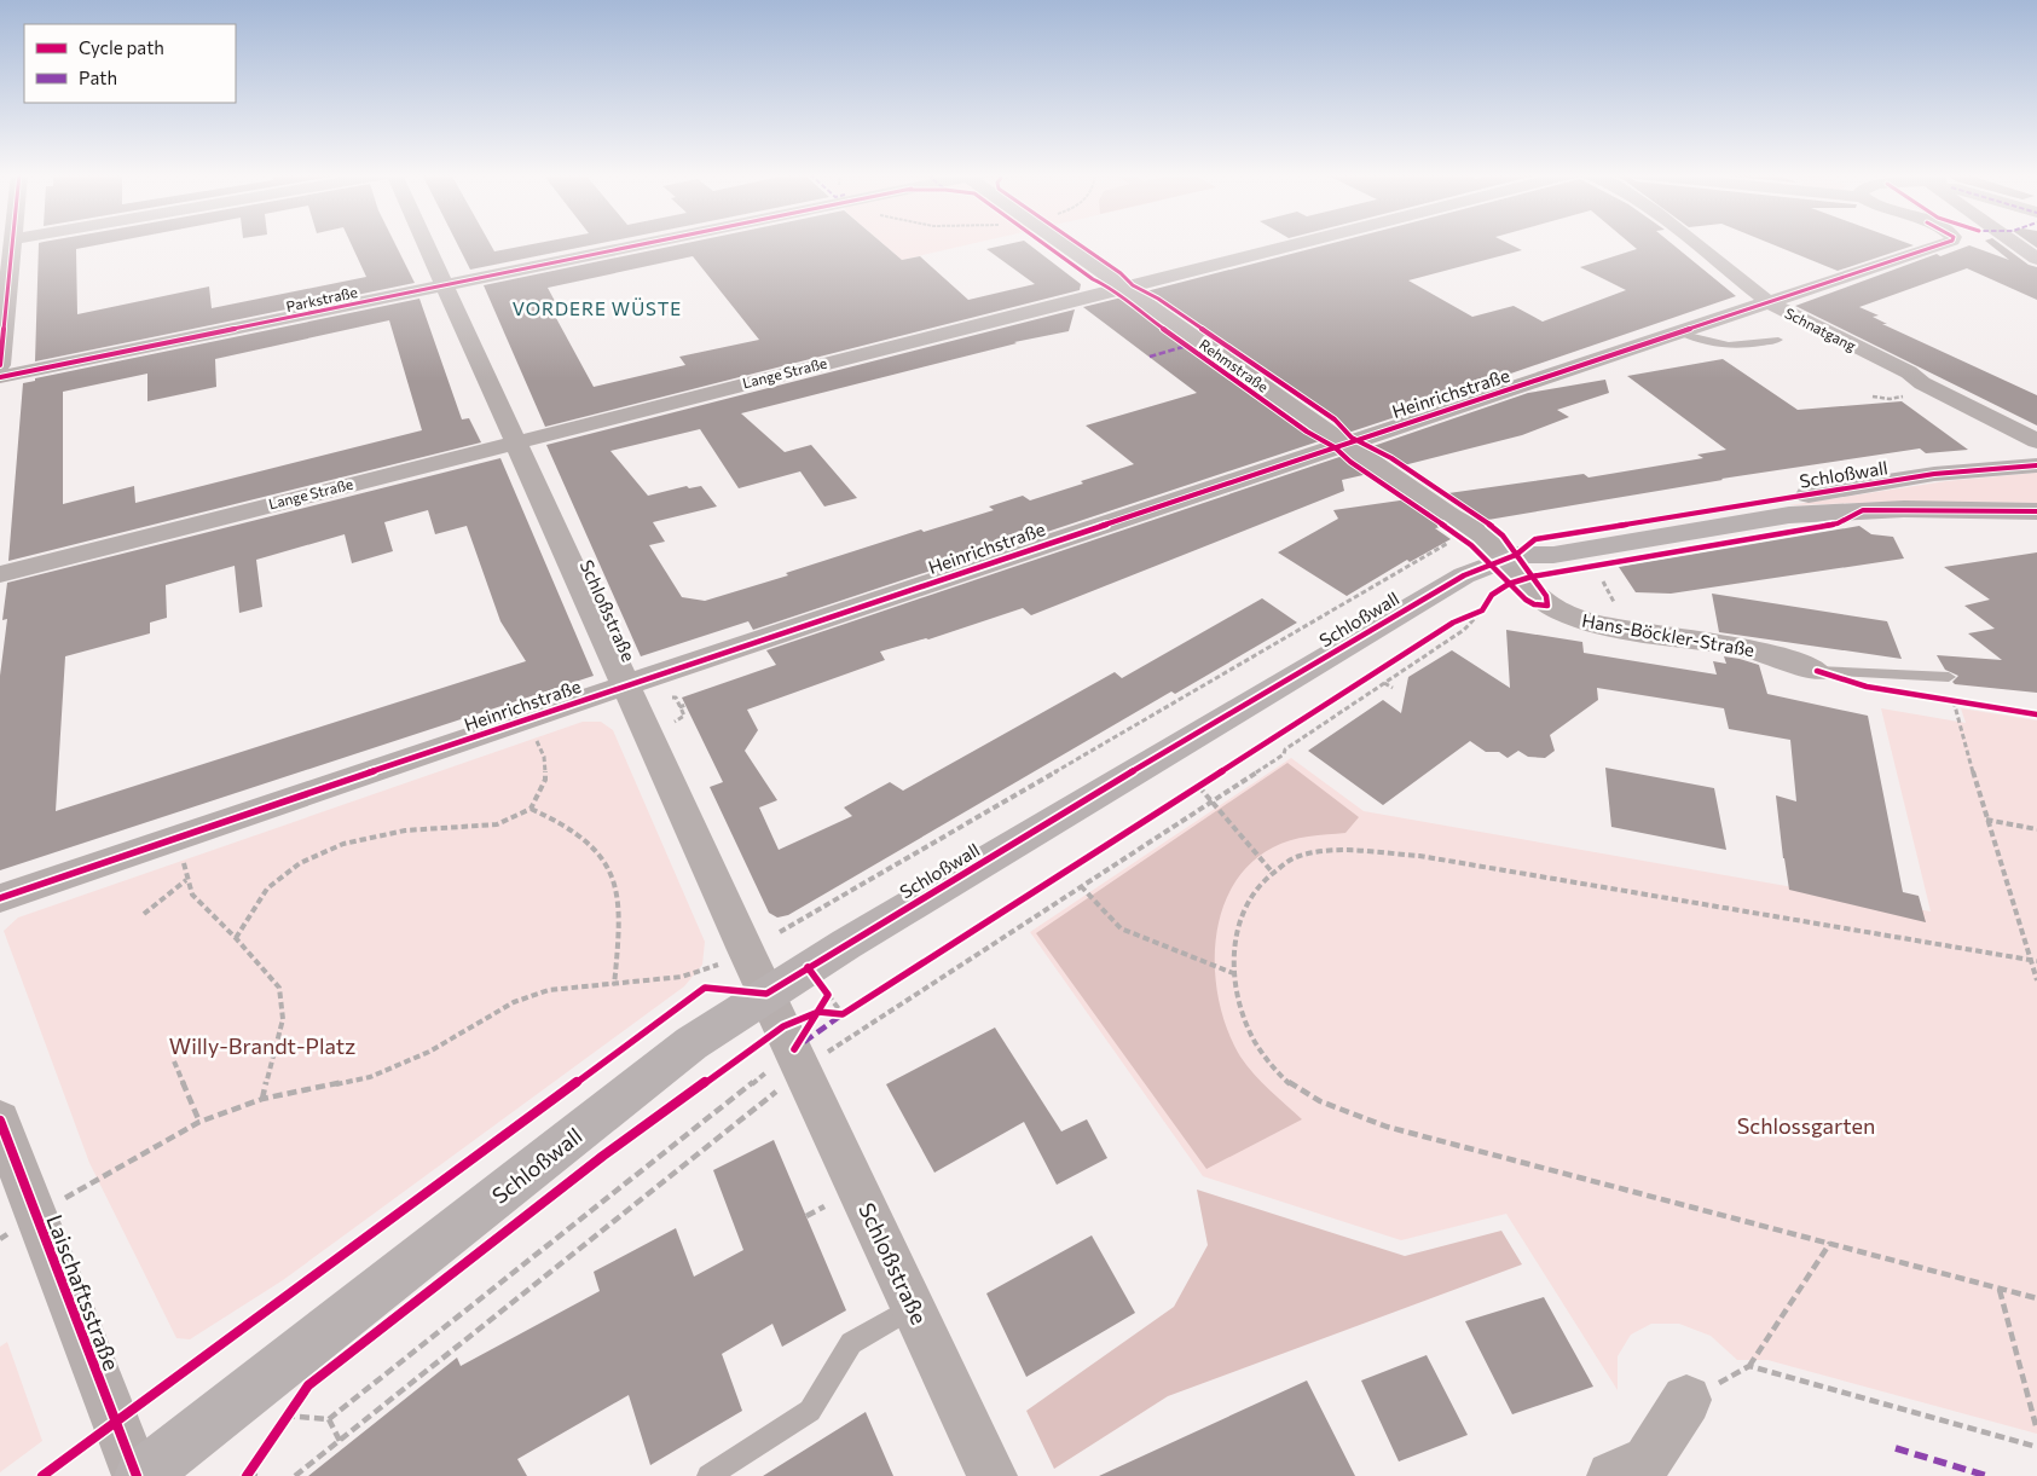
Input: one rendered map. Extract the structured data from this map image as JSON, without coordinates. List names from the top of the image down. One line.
{"streets":{"main road":["Schloßwall"],"street":["Parkstraße","Schnatgang","Rehmstraße","Lange Straße","Heinrichstraße","Schloßstraße","Hans-Böckler-Straße","Laischaftsstraße"]},"crossings":[["Parkstraße","Schloßstraße"],["Schnatgang","Heinrichstraße"],["Rehmstraße","Lange Straße"],["Rehmstraße","Heinrichstraße"],["Rehmstraße","Schloßwall"],["Rehmstraße","Hans-Böckler-Straße"],["Lange Straße","Schloßstraße"],["Heinrichstraße","Schloßstraße"],["Schloßwall","Schloßstraße"],["Schloßwall","Hans-Böckler-Straße"]],"districts":["VORDERE WÜSTE"],"parks":["Willy-Brandt-Platz","Schlossgarten"],"legend":["Cycle path","Path"]}
